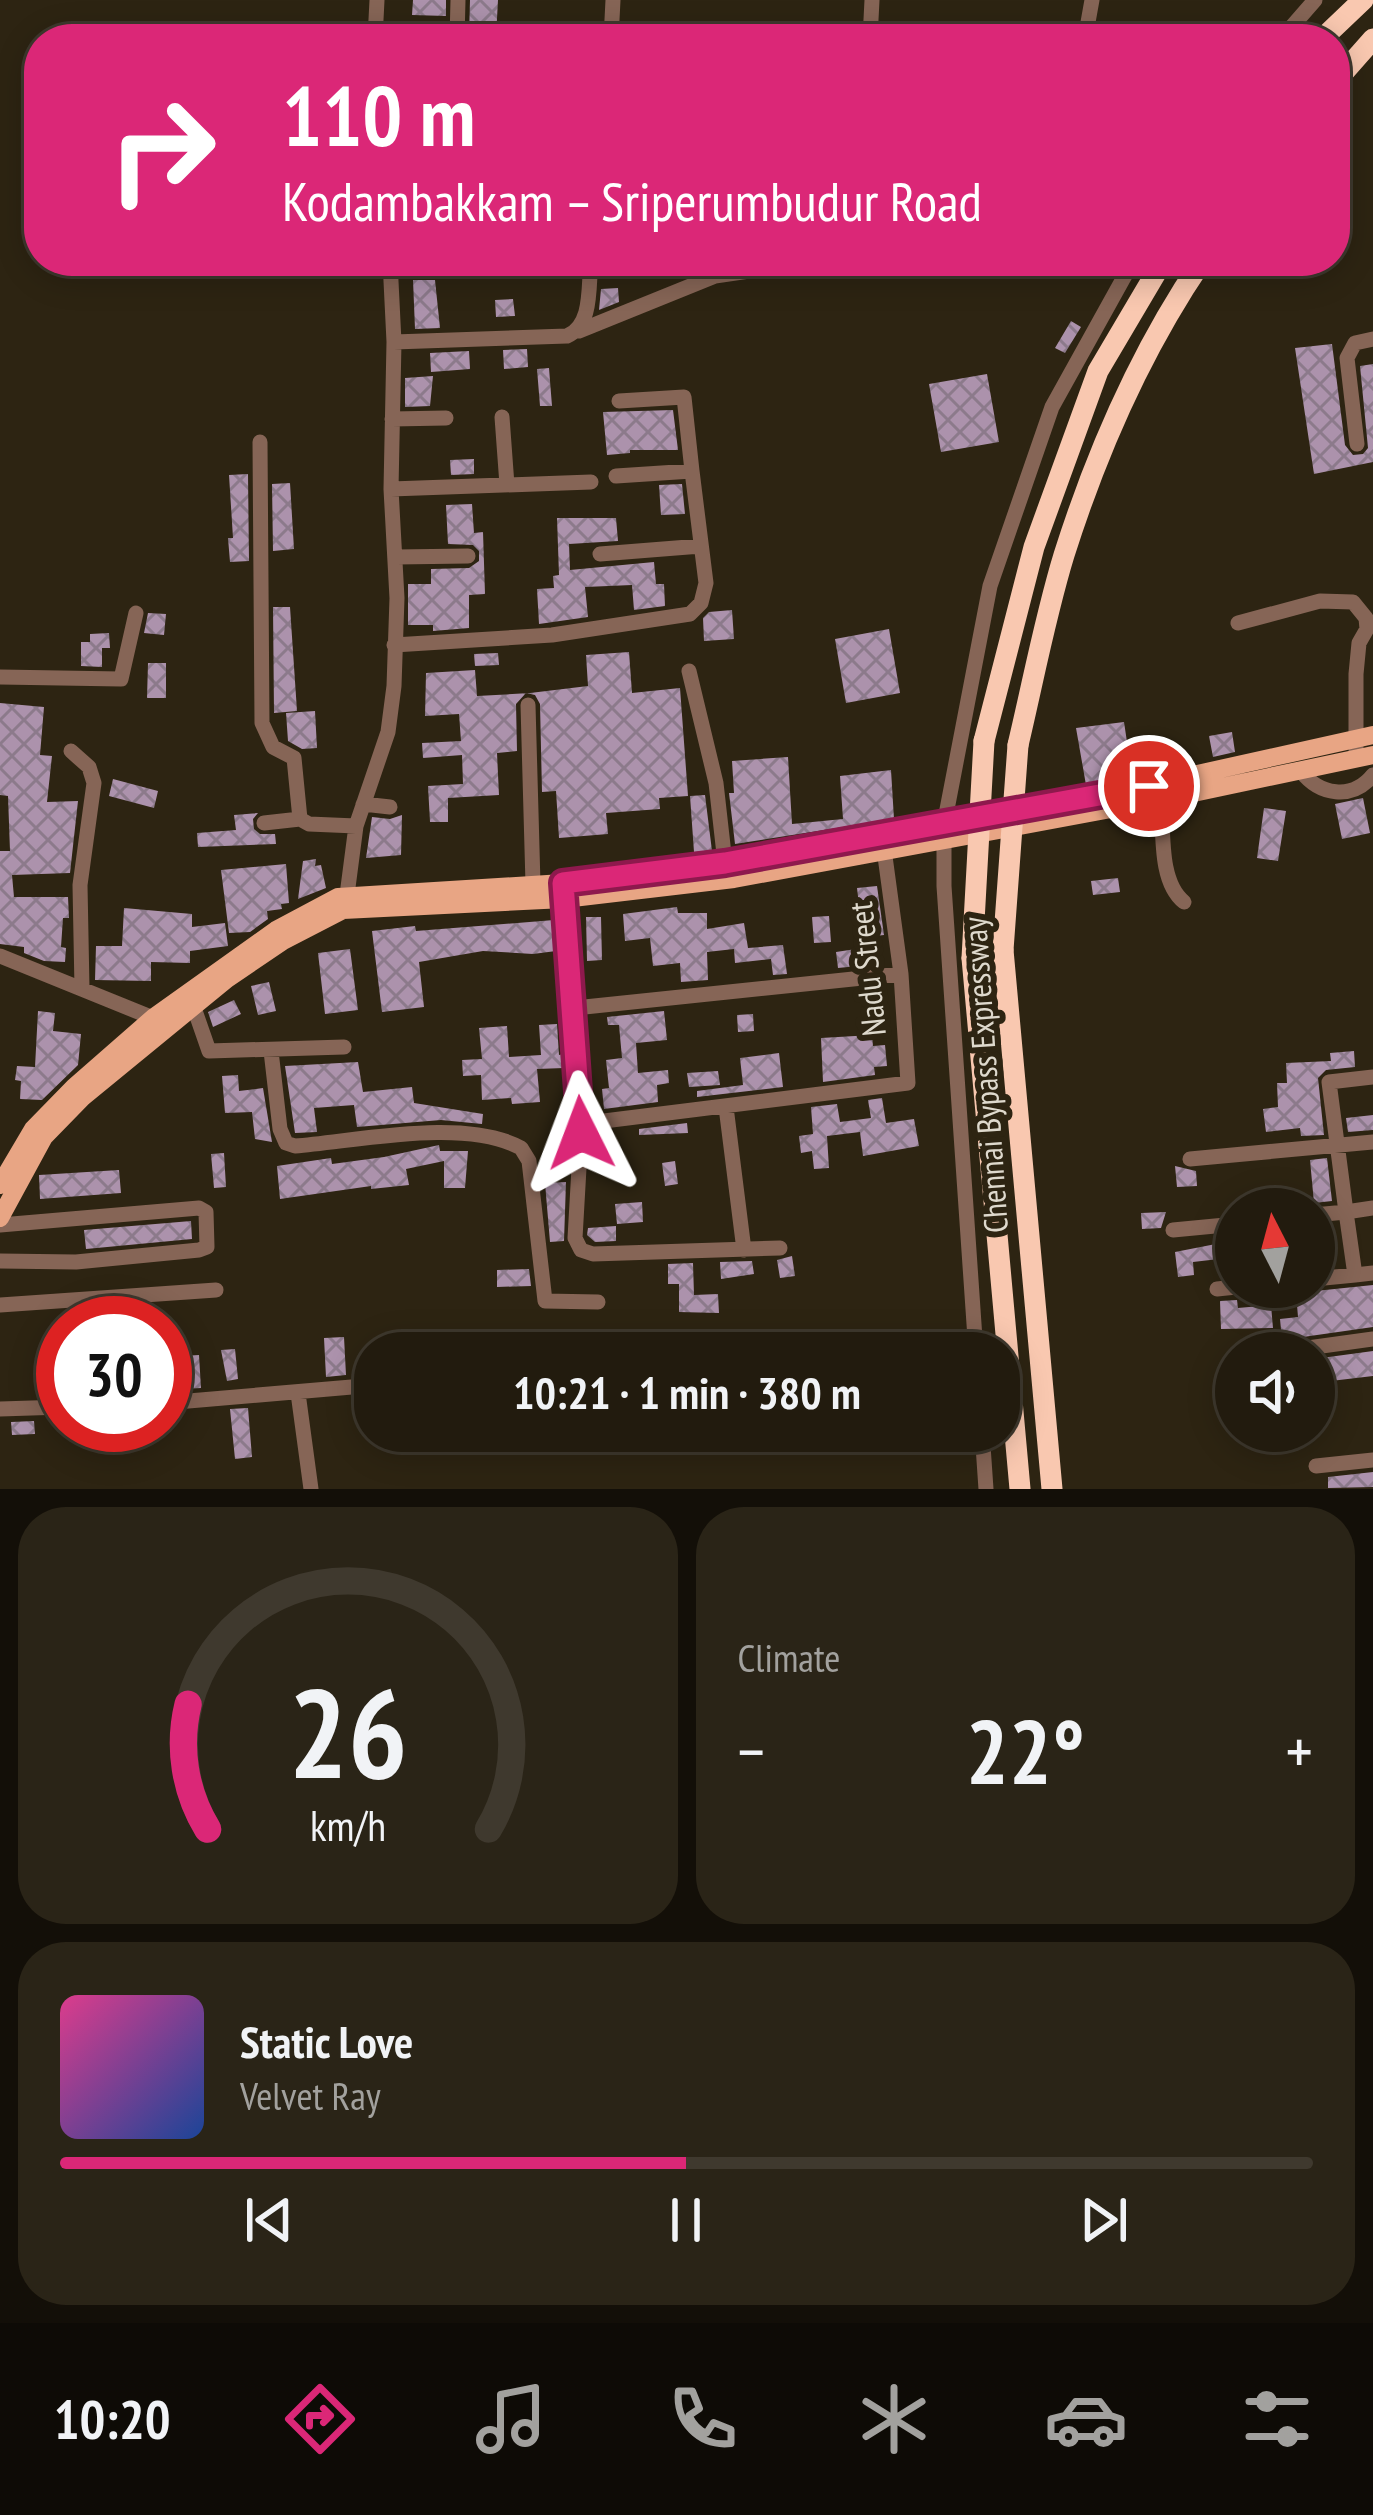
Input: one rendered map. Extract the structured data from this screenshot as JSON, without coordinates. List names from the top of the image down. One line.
{"streets":{"highway":["Chennai Bypass Expressway"],"street":["Nadu Street"]},"north":"top","page":{"turn":["110 m","Kodambakkam – Sriperumbudur Road"],"limit":"30","trip":"10:21 · 1 min · 380 m","tile":"Climate","heat":["−","22°","+"],"song":["Static Love","Velvet Ray"],"tabs":"10:20","gauge":["26","km/h"]}}
